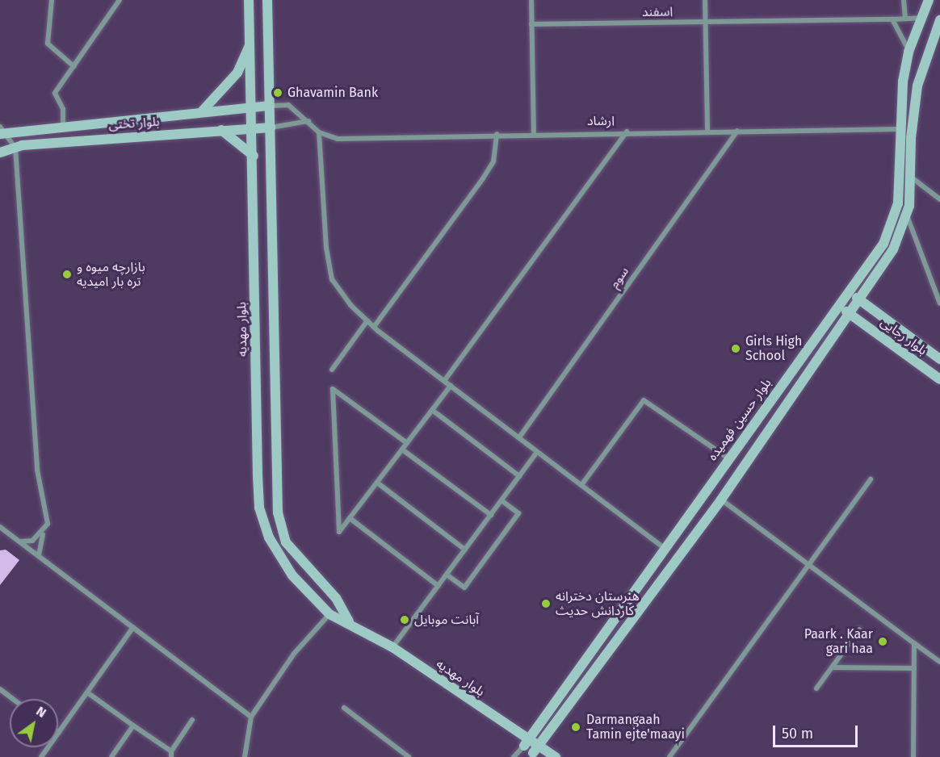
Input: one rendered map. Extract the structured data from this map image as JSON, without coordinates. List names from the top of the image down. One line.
{"streets":{"street":["اسفند","ارشاد","بلوار تختی","سوم","بلوار مهدیه","بلوار رجایی","بلوار حسین فهمیده"]},"crossings":[["اسفند","بلوار حسین فهمیده"],["ارشاد","سوم"],["ارشاد","بلوار حسین فهمیده"],["بلوار تختی","بلوار مهدیه"],["بلوار مهدیه","بلوار حسین فهمیده"],["بلوار رجایی","بلوار حسین فهمیده"]],"places":["Ghavamin Bank","بازارچه میوه و تره بار امیدیه","Girls High School","هنرستان دخترانه کاردانش حدیث","آبانت موبایل","Paark . Kaar gari haa","Darmangaah Tamin ejte'maayi"],"scale_bar":"50 m","north":"top right"}
